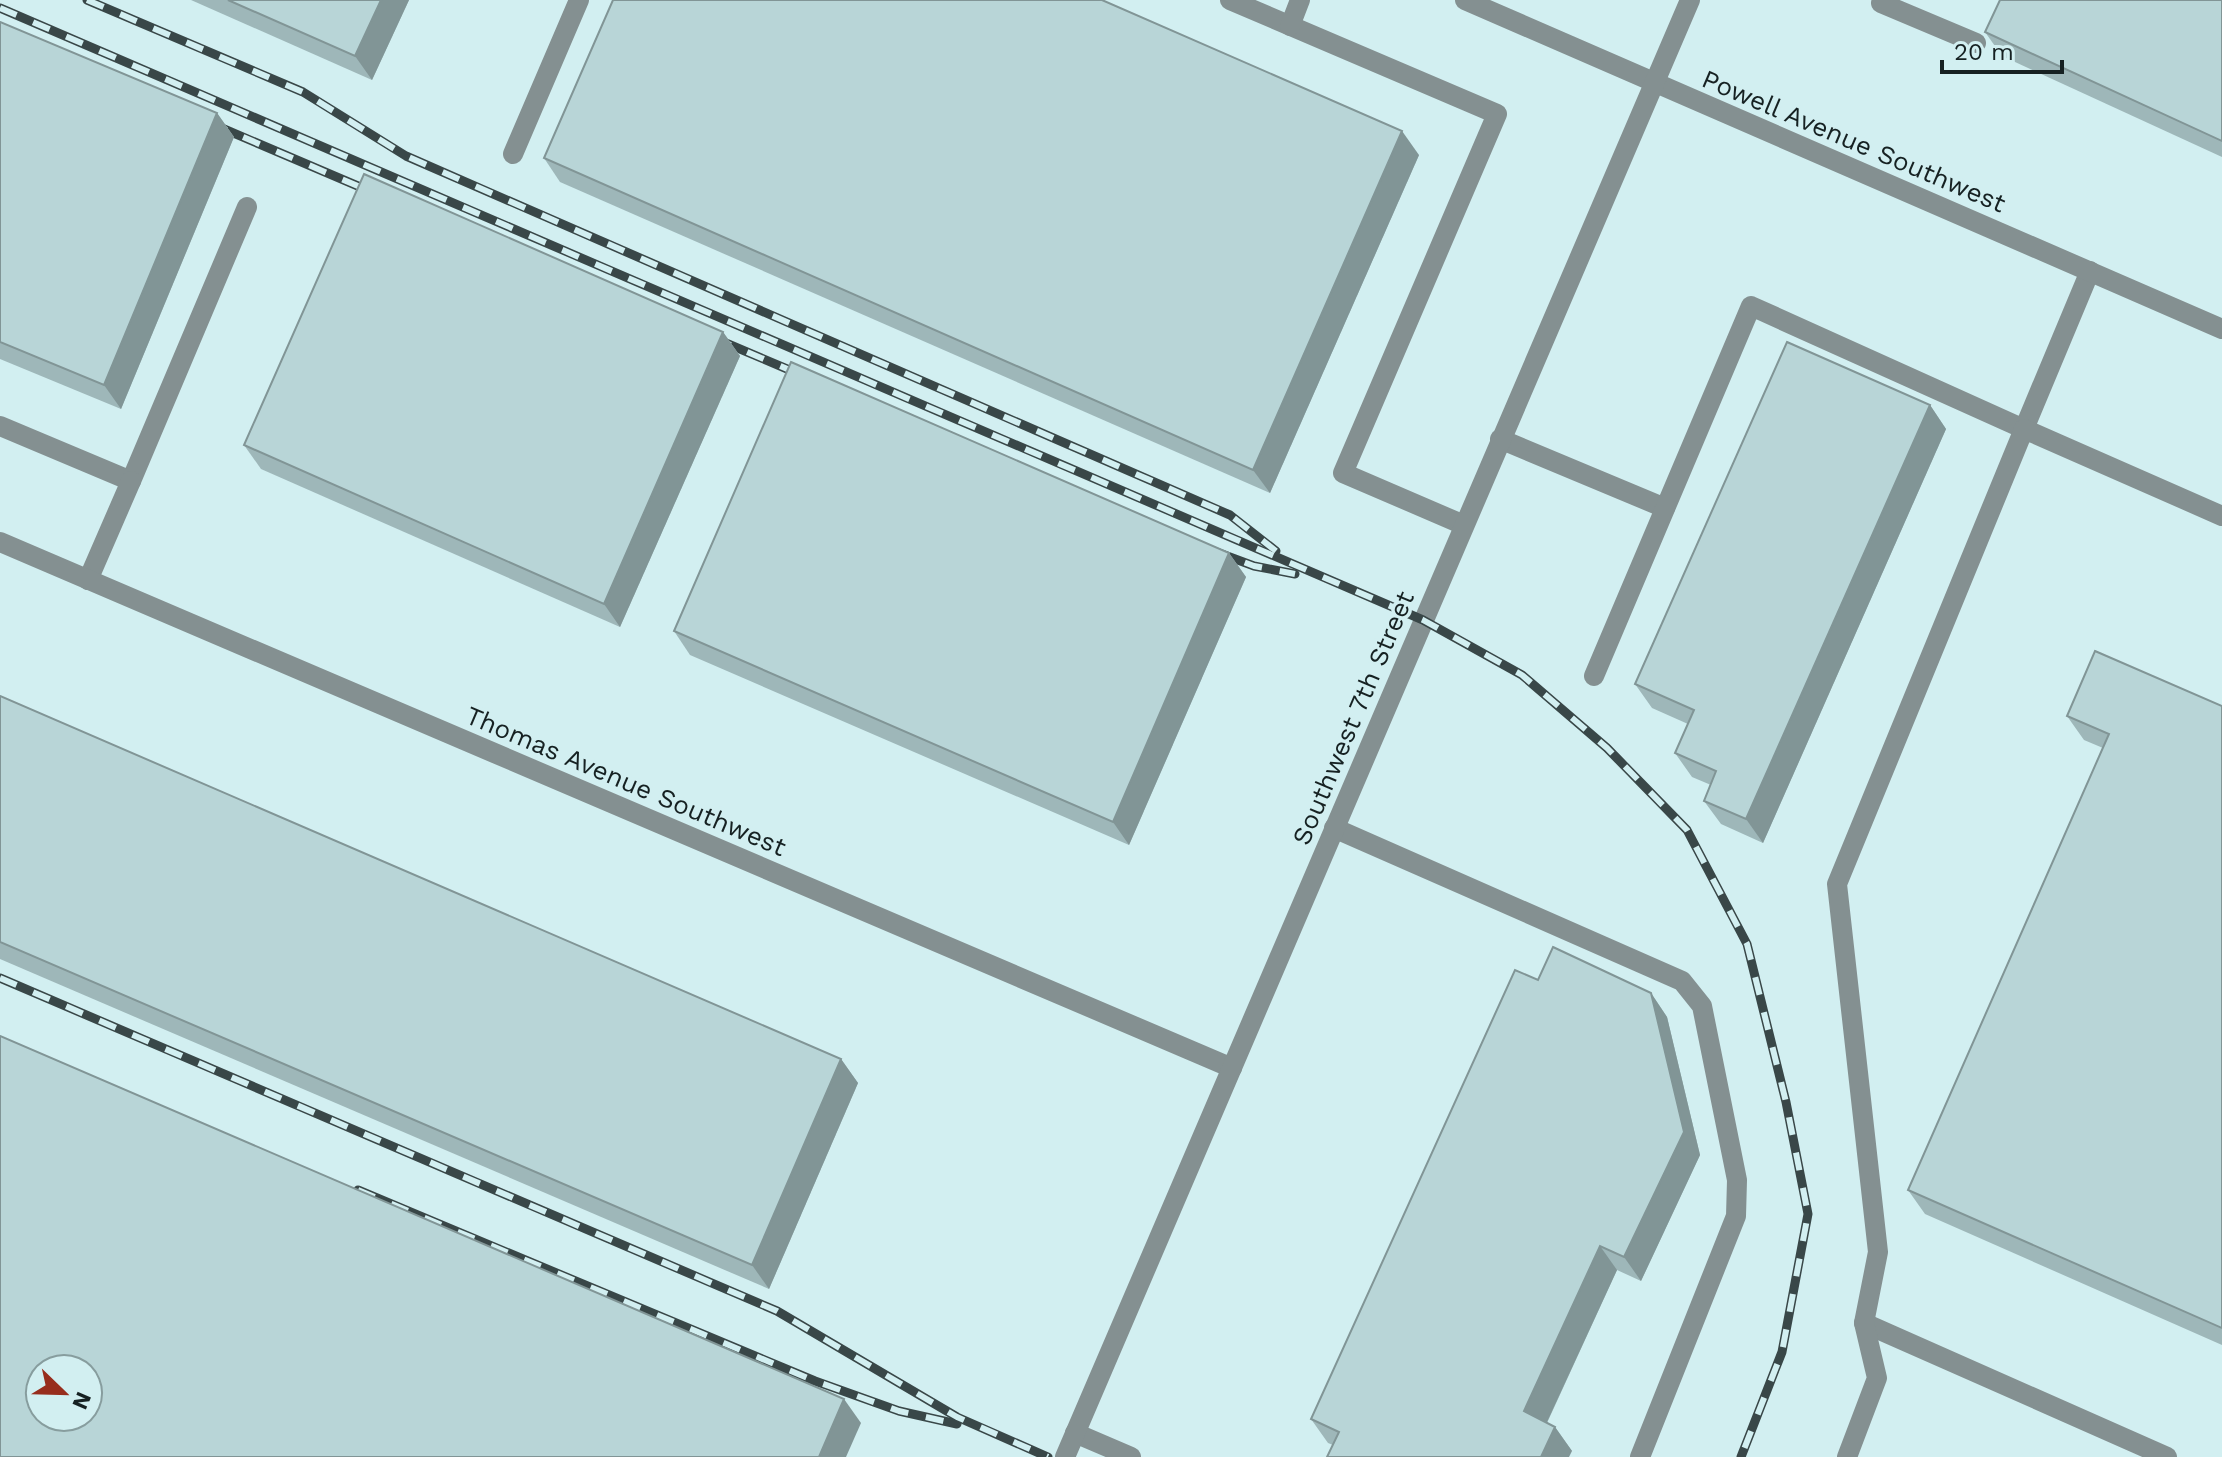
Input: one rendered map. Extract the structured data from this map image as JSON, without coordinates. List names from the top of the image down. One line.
{"streets":{"street":["Powell Avenue Southwest","Southwest 7th Street","Thomas Avenue Southwest"]},"crossings":[["Powell Avenue Southwest","Southwest 7th Street"],["Southwest 7th Street","Thomas Avenue Southwest"]],"scale_bar":"20 m","north":"bottom right"}
